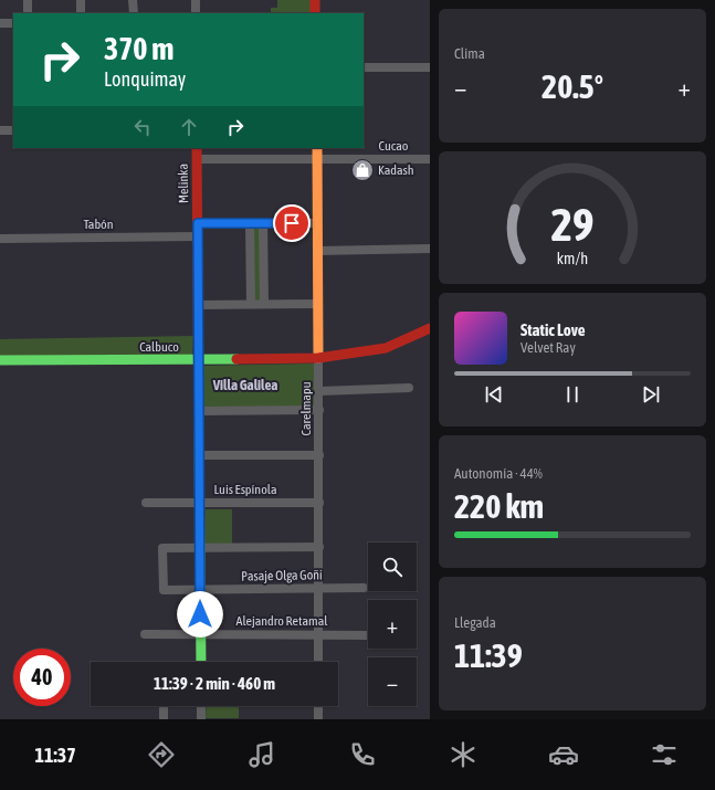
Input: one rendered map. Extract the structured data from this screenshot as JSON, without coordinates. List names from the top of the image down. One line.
{"streets":{"street":["Cucao","Melinka","Tabón","Calbuco","Carelmapu","Luis Espínola","Pasaje Olga Goñi","Alejandro Retamal"]},"crossings":[["Cucao","Melinka"],["Cucao","Carelmapu"],["Melinka","Tabón"],["Melinka","Calbuco"],["Melinka","Luis Espínola"],["Melinka","Pasaje Olga Goñi"],["Melinka","Alejandro Retamal"],["Calbuco","Carelmapu"],["Carelmapu","Luis Espínola"],["Carelmapu","Pasaje Olga Goñi"],["Carelmapu","Alejandro Retamal"]],"districts":["Villa Galilea"],"places":{"shop":["Kadash"]},"page":{"tile":["Clima",["Autonomía · 44%","220 km"],["Llegada","11:39"]],"turn":["370 m","Lonquimay"],"heat":["−","20.5°","+"],"song":["Static Love","Velvet Ray"],"map_buttons":["+","−"],"limit":"40","trip":"11:39 · 2 min · 460 m","tabs":"11:37","gauge":["29","km/h"]}}
